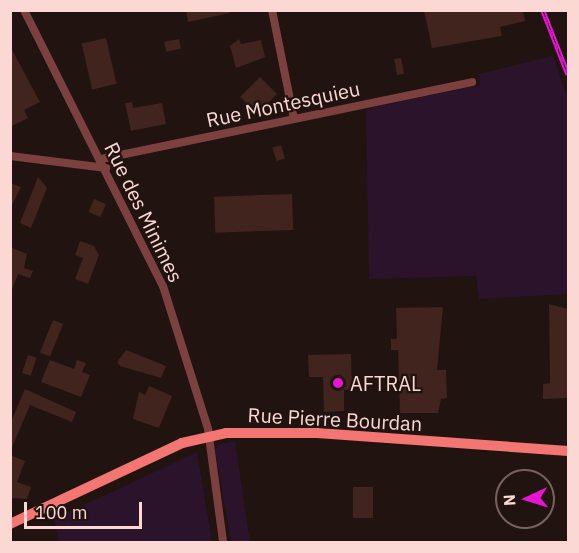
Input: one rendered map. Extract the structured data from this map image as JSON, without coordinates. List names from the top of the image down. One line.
{"streets":{"street":["Rue Montesquieu","Rue des Minimes","Rue Pierre Bourdan"]},"crossings":[["Rue Montesquieu","Rue des Minimes"],["Rue des Minimes","Rue Pierre Bourdan"]],"places":["AFTRAL"],"scale_bar":"100 m","north":"left"}
